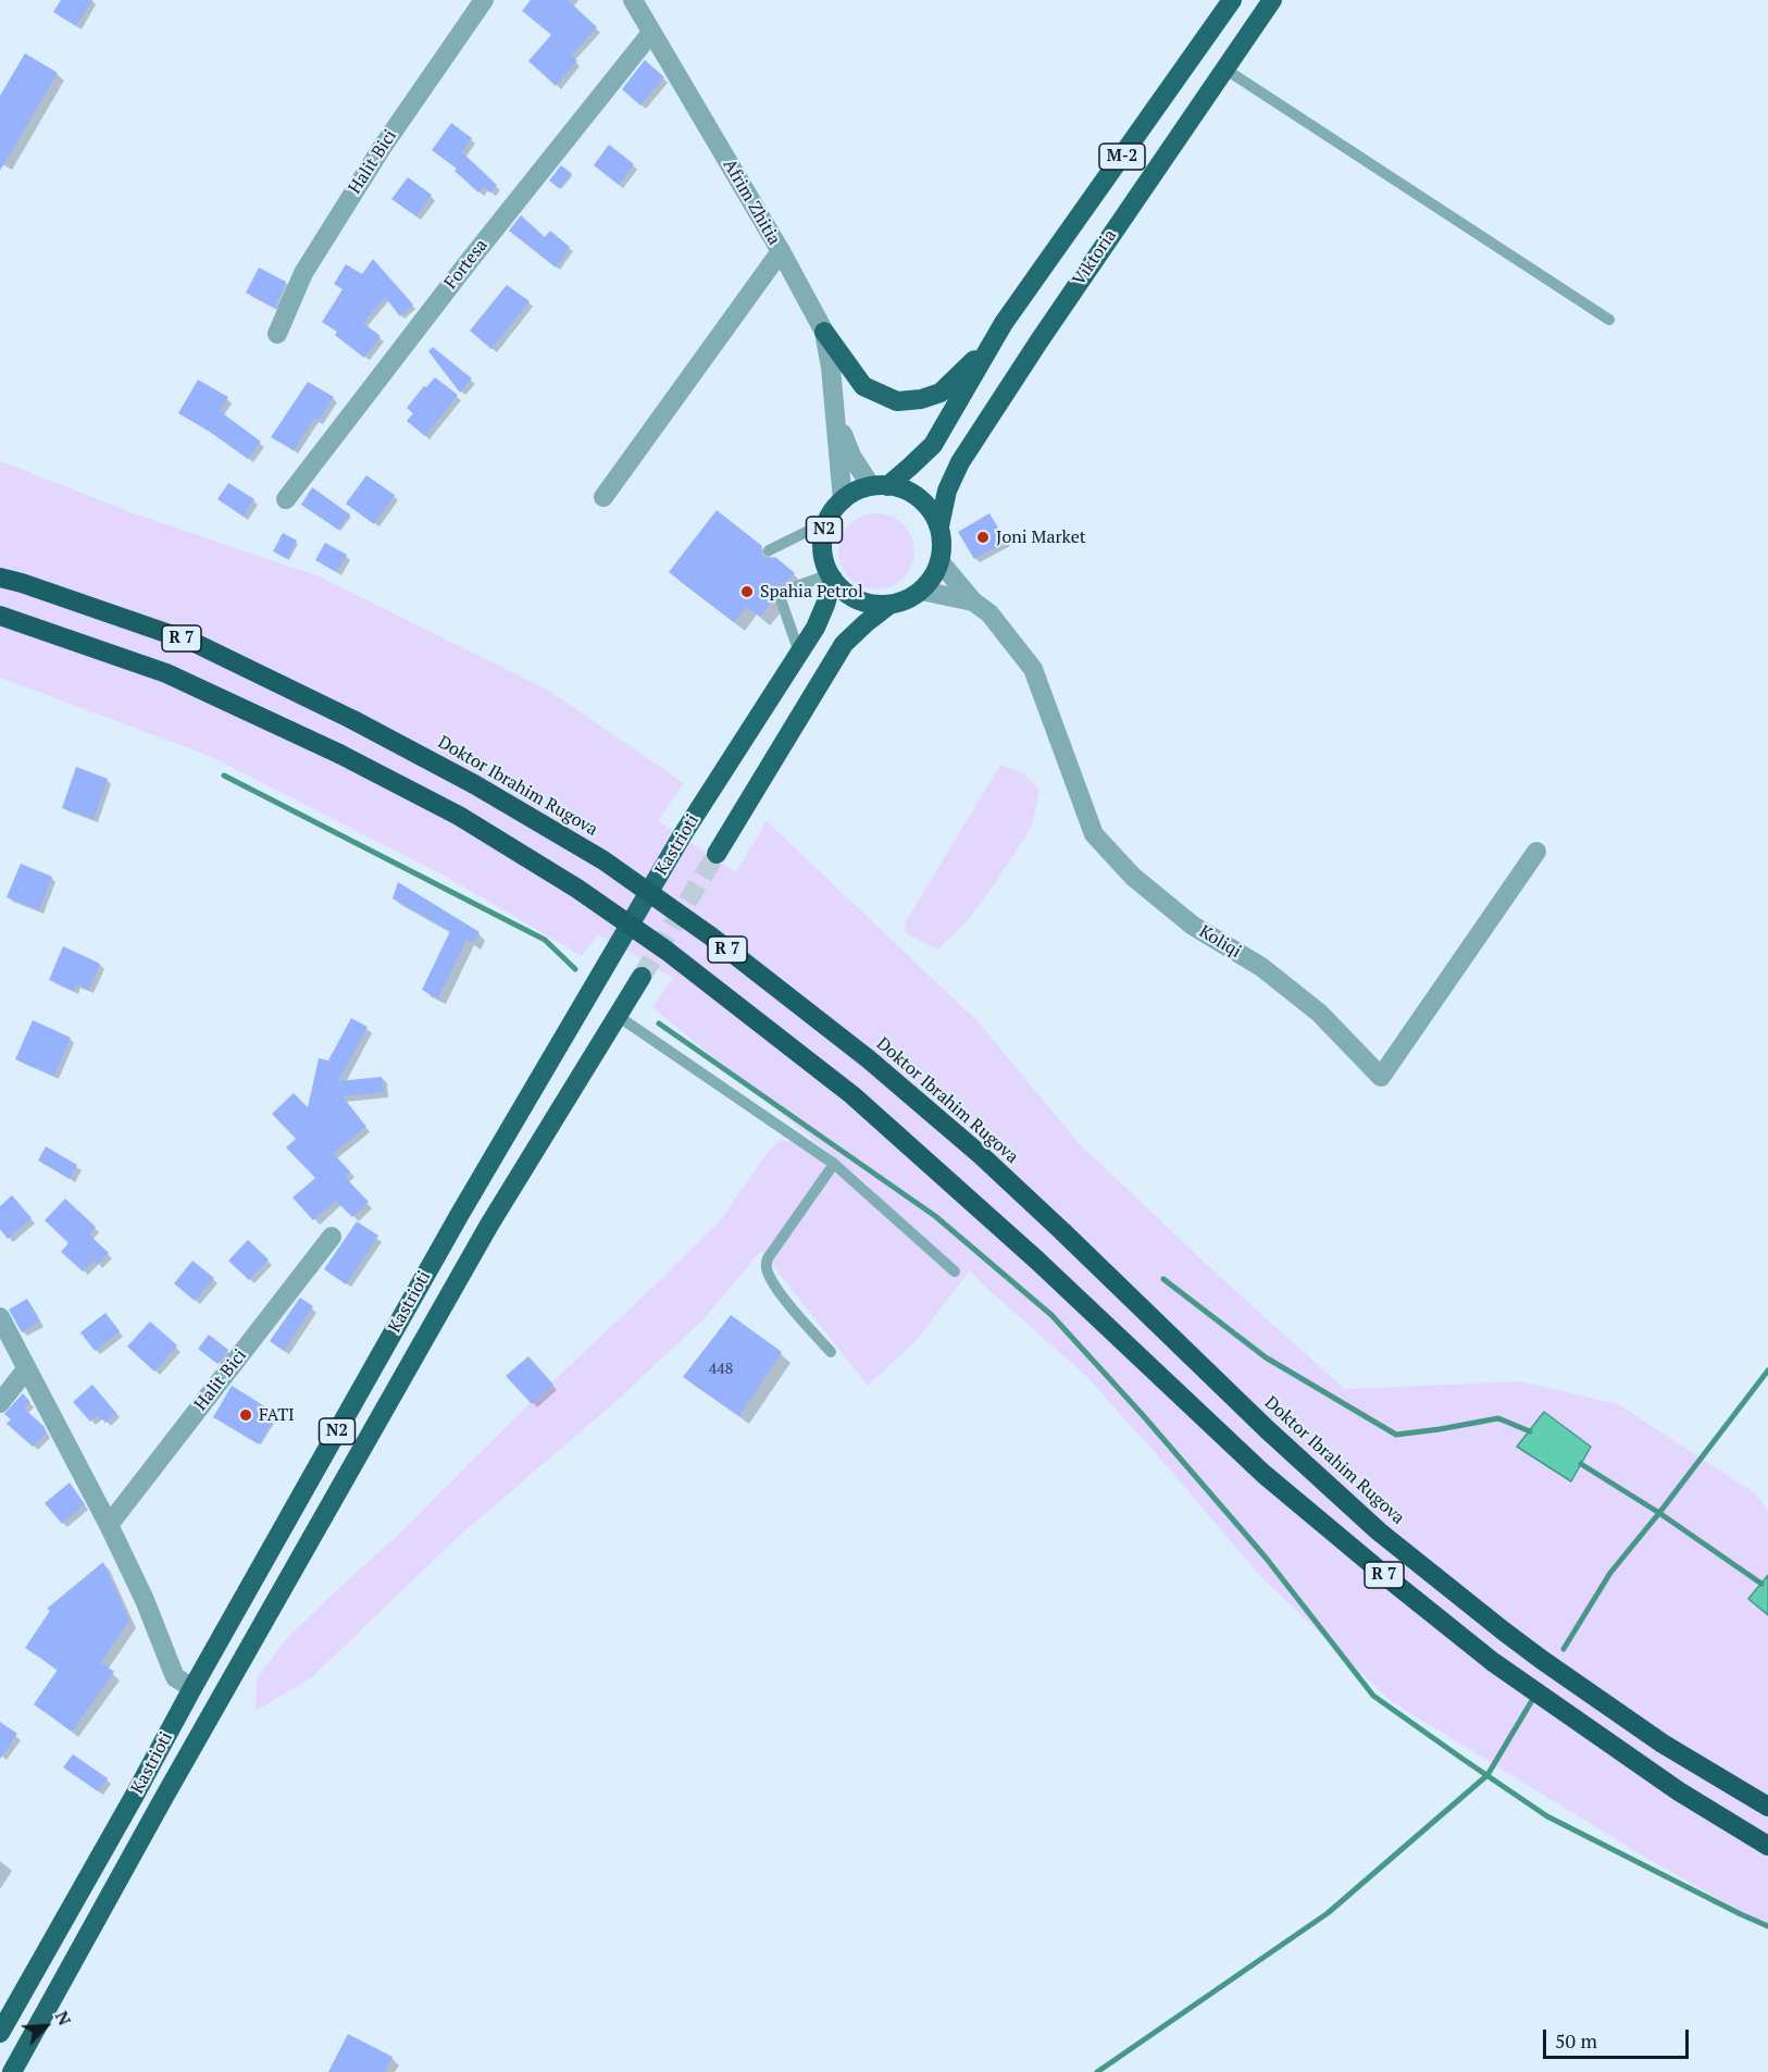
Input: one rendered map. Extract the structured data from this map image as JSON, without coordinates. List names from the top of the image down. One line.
{"streets":{"highway":["M-2","Viktoria","N2","R 7","Doktor Ibrahim Rugova","Kastrioti"],"street":["Halit Bici","Afrim Zhitia","Fortesa","Koliqi"]},"crossings":[["Afrim Zhitia","Viktoria"],["Afrim Zhitia","Fortesa"],["Afrim Zhitia","N2"],["Afrim Zhitia","Kastrioti"],["Afrim Zhitia","Koliqi"],["Viktoria","N2"],["Viktoria","Kastrioti"],["Viktoria","Koliqi"],["N2","Kastrioti"],["N2","Koliqi"],["Kastrioti","Koliqi"]],"places":["Joni Market","Spahia Petrol","FATI"],"house_numbers":["448"],"scale_bar":"50 m","north":"top right"}
